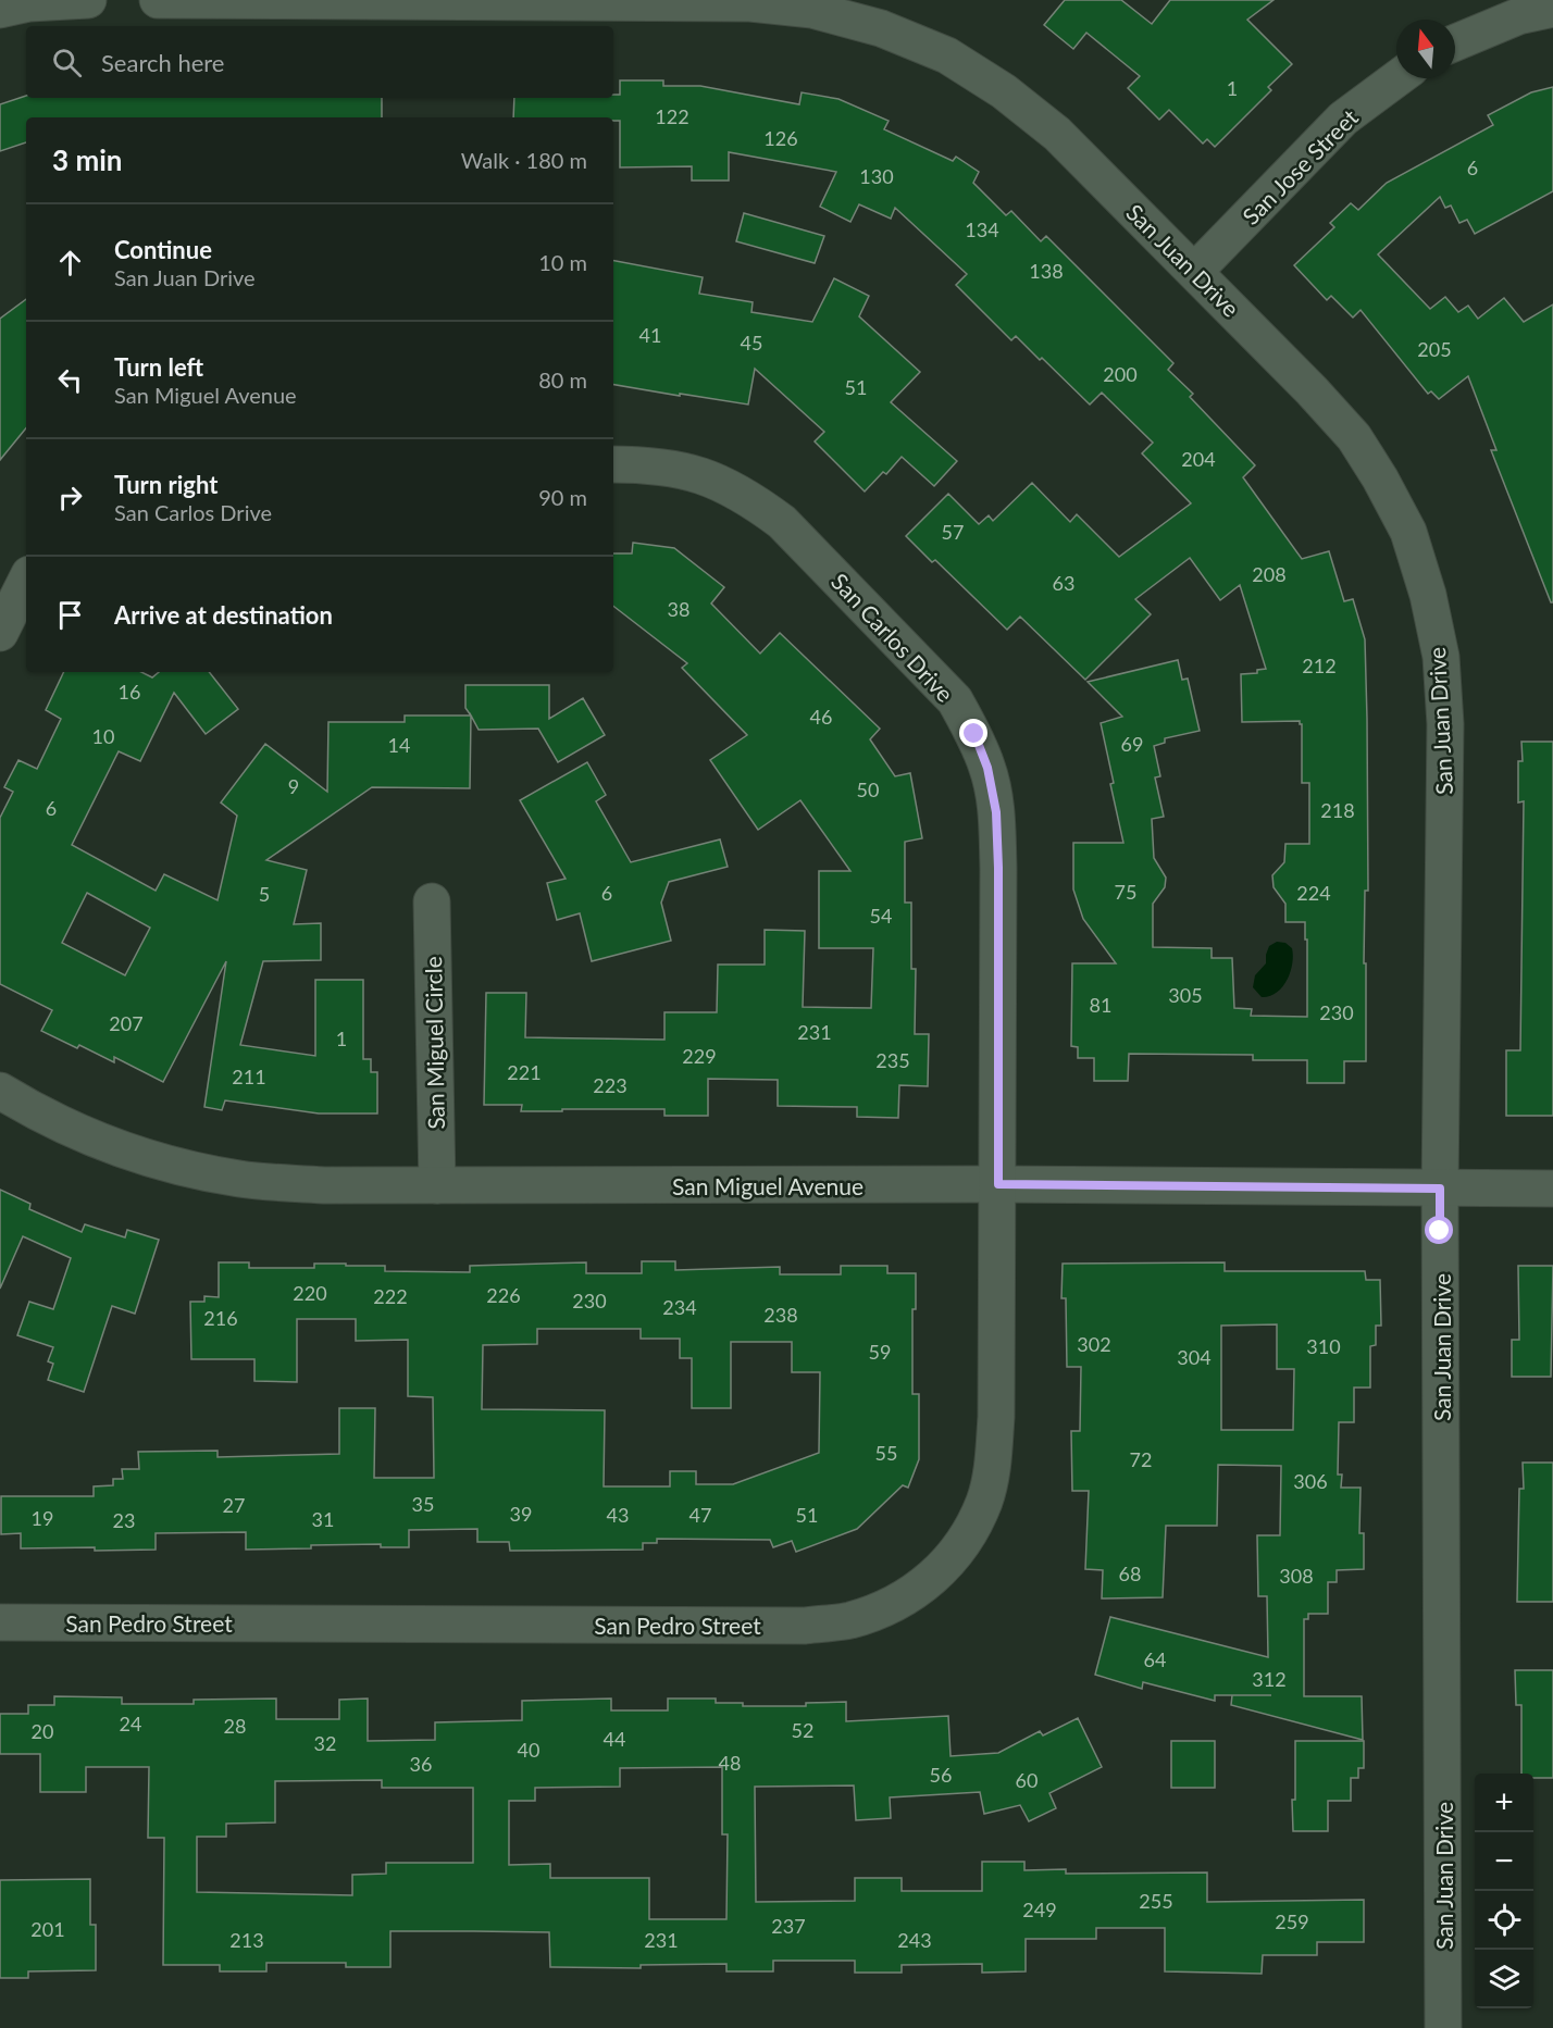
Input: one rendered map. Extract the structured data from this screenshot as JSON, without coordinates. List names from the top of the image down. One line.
{"streets":{"street":["San Jose Street","San Juan Drive","San Carlos Drive","San Miguel Circle","San Miguel Avenue","San Pedro Street"]},"crossings":[["San Jose Street","San Juan Drive"],["San Juan Drive","San Miguel Avenue"],["San Carlos Drive","San Miguel Avenue"],["San Carlos Drive","San Pedro Street"],["San Miguel Circle","San Miguel Avenue"],["San Miguel Avenue","San Pedro Street"]],"house_numbers":["1","122","126","6","130","134","138","41","45","205","200","51","204","57","208","63","38","212","16","46","10","69","14","9","50","6","218","75","6","224","5","54","305","81","230","207","231","1","229","235","221","211","223","220","226","222","230","234","238","216","302","310","59","304","55","72","306","35","27","39","43","47","51","19","31","23","68","308","64","312","24","28","52","20","44","32","40","48","36","56","60","255","249","259","237","201","213","231","243"],"north":"top","page":{"search":"Search here","heading":["3 min","Walk · 180 m"],"list":[["Continue","San Juan Drive","10 m"],["Turn left","San Miguel Avenue","80 m"],["Turn right","San Carlos Drive","90 m"],"Arrive at destination"],"map_buttons":["+","−"]}}
